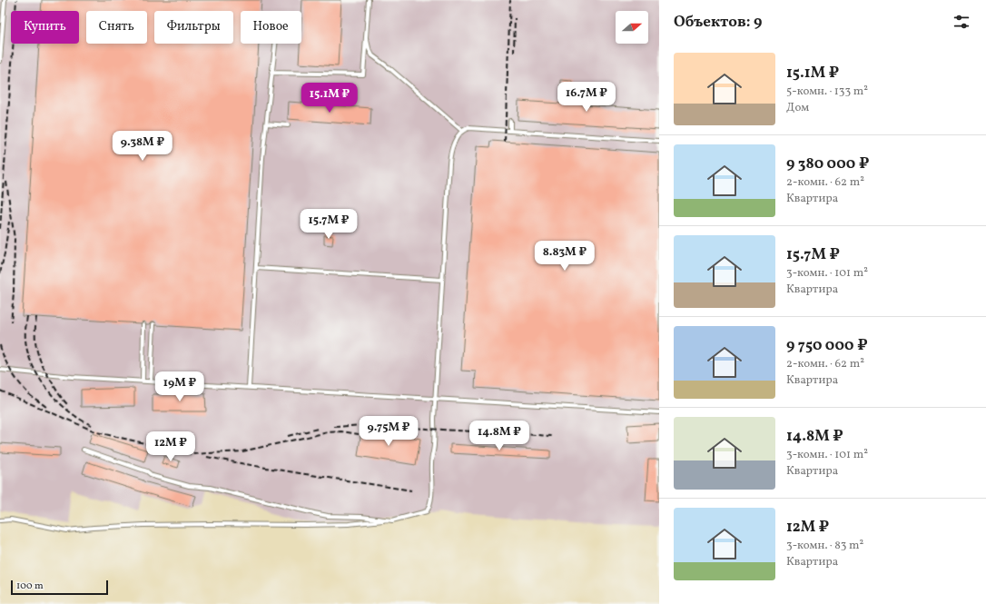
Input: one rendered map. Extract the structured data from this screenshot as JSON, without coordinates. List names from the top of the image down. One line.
{"scale_bar":"100 m","north":"right","page":{"heading":"Объектов: 9","chip":["Купить","Снять","Фильтры","Новое"],"list":[{"name":"15.1M ₽","note":"5-комн. · 133 m² · Дом"},{"name":"9 380 000 ₽","note":"2-комн. · 62 m² · Квартира"},{"name":"15.7M ₽","note":"3-комн. · 101 m² · Квартира"},{"name":"9 750 000 ₽","note":"2-комн. · 62 m² · Квартира"},{"name":"14.8M ₽","note":"3-комн. · 101 m² · Квартира"},{"name":"12M ₽","note":"3-комн. · 83 m² · Квартира"}],"price":["16.7M ₽","15.1M ₽","9.38M ₽","15.7M ₽","8.83M ₽","19M ₽","9.75M ₽","14.8M ₽","12M ₽"],"scale":"100 m"}}
